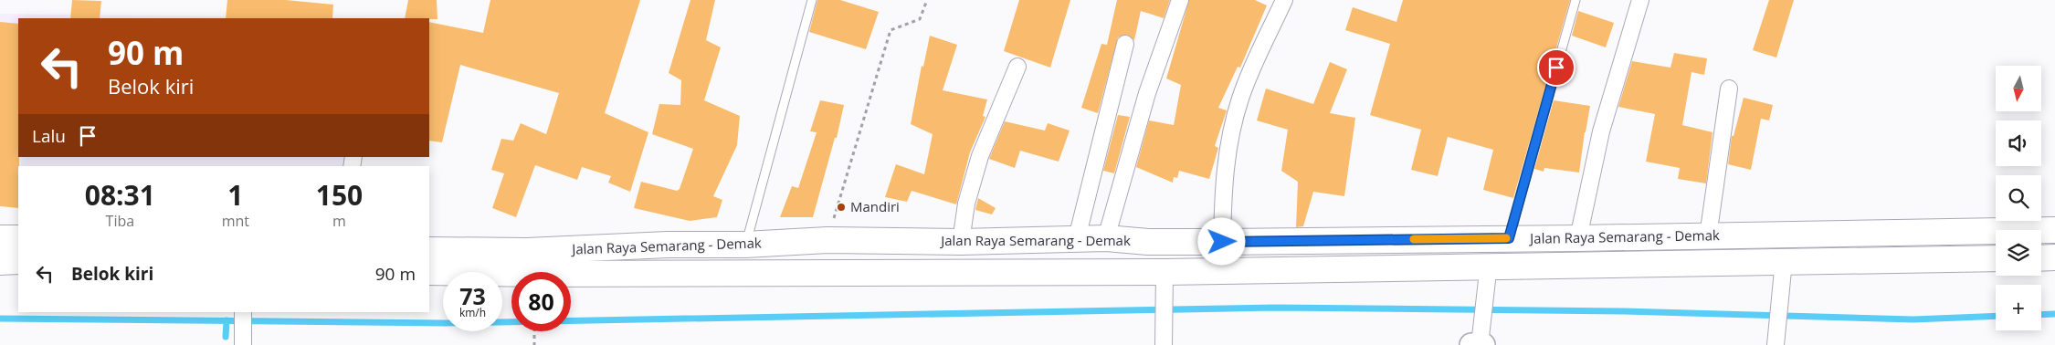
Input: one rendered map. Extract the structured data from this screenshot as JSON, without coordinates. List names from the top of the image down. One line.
{"streets":{"highway":["Jalan Raya Semarang - Demak"]},"places":["Mandiri"],"north":"bottom","page":{"turn":["90 m","Belok kiri"],"map_buttons":"+","then":"Lalu","eta":["08:31","Tiba","1","mnt","150","m"],"list":[{"name":"Belok kiri","value":"90 m"}],"speed":"73 km/h","limit":"80"}}
